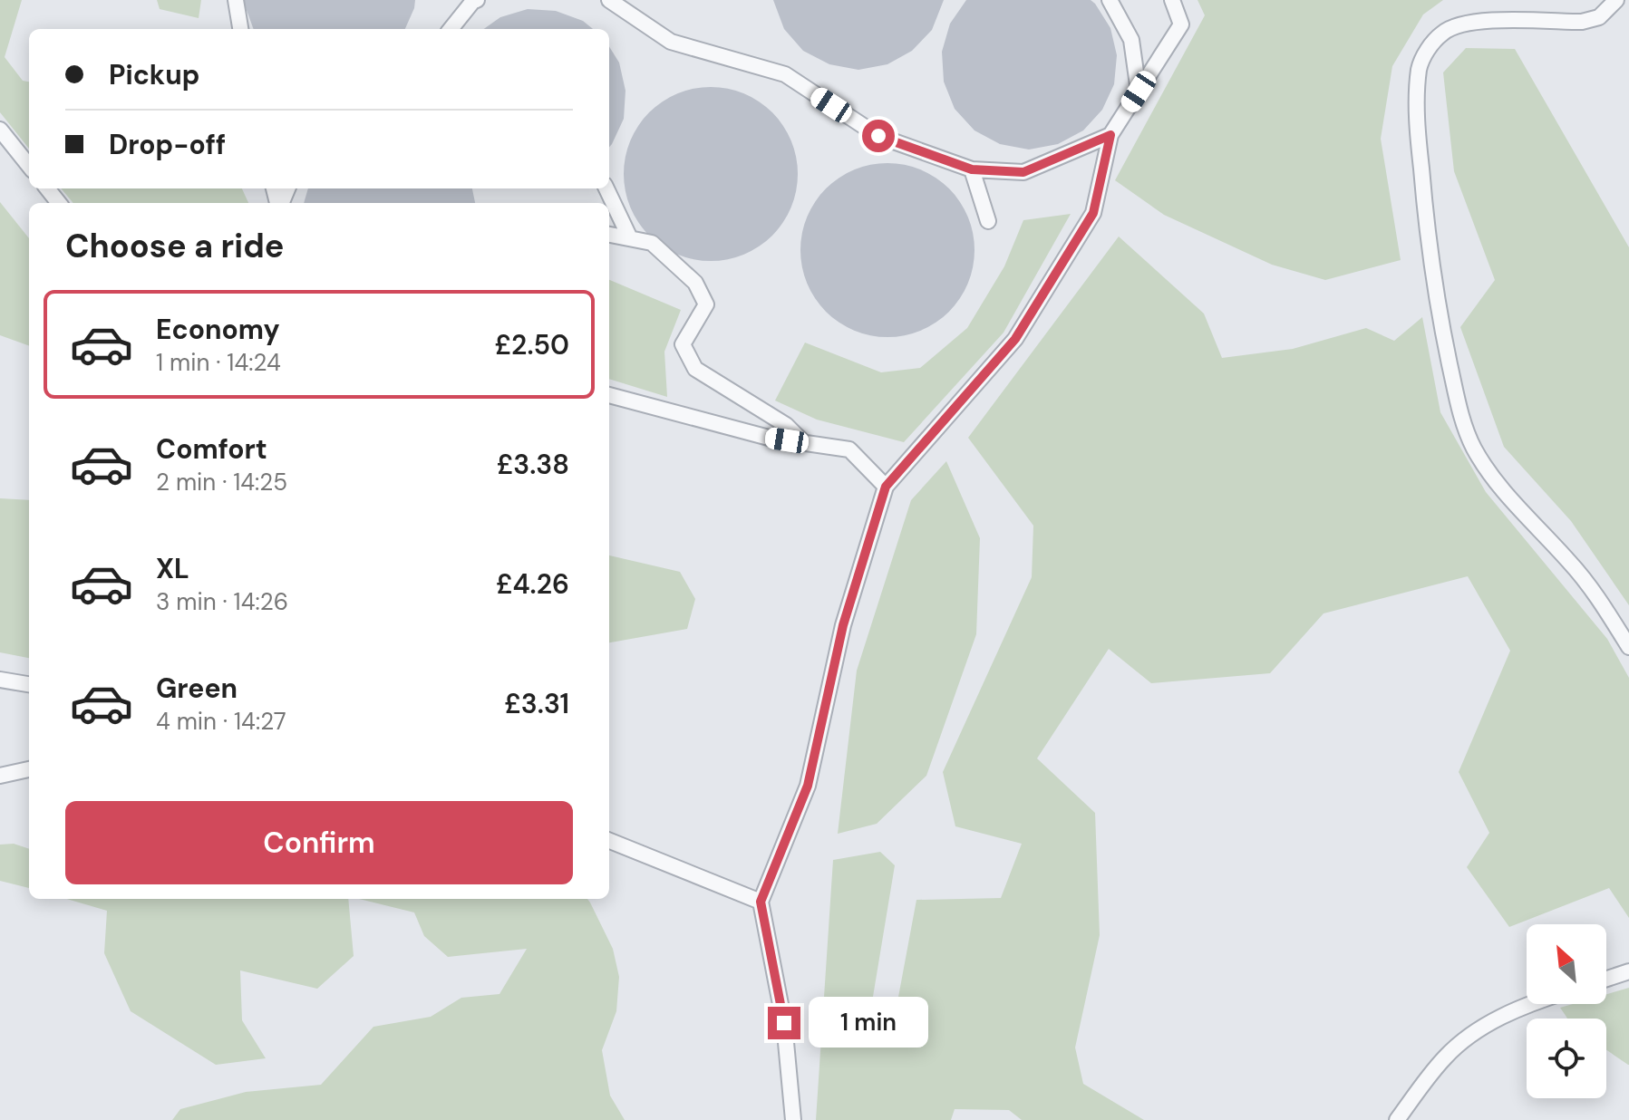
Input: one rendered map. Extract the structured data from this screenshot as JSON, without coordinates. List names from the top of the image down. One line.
{"north":"top left","page":{"banner":["Pickup","Drop-off"],"heading":"Choose a ride","list":[{"name":"Economy","note":"1 min · 14:24","value":"£2.50"},{"name":"Comfort","note":"2 min · 14:25","value":"£3.38"},{"name":"XL","note":"3 min · 14:26","value":"£4.26"},{"name":"Green","note":"4 min · 14:27","value":"£3.31"}],"buttons":"Confirm","bubble":"1 min"}}
